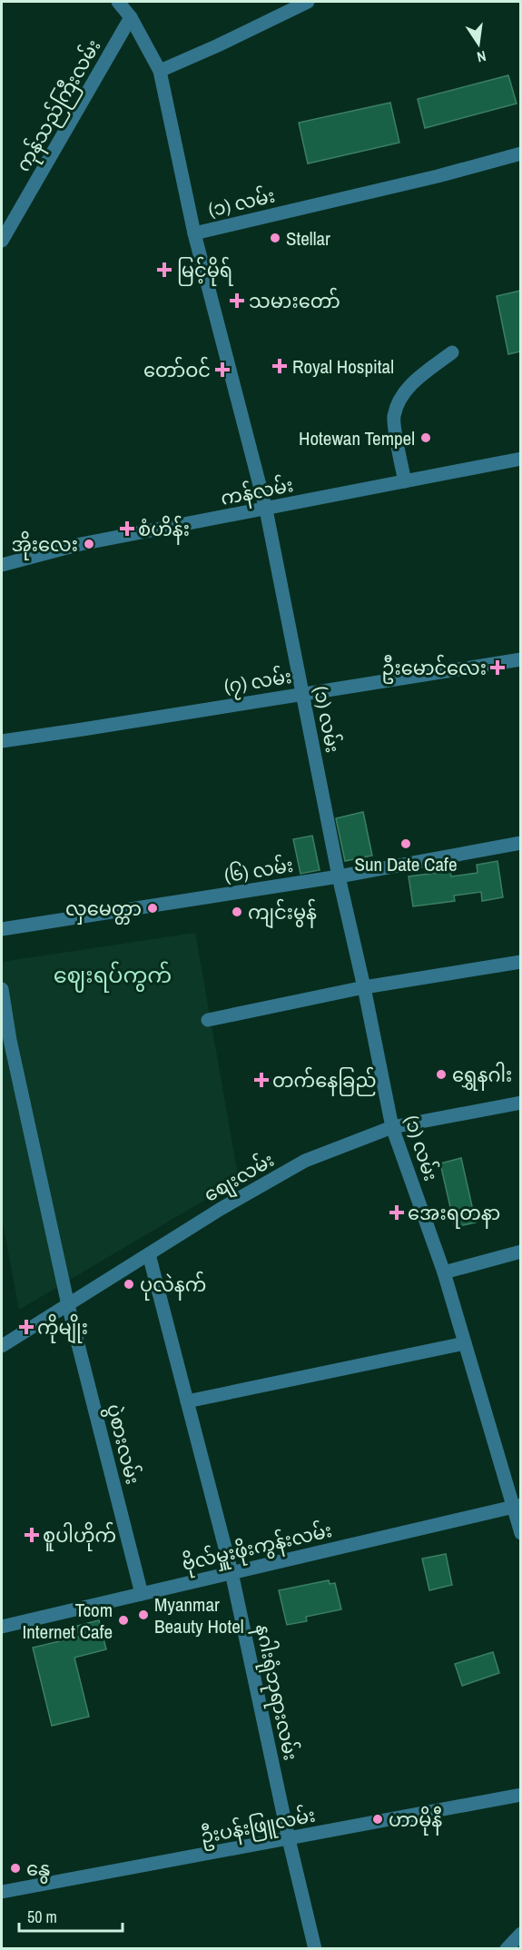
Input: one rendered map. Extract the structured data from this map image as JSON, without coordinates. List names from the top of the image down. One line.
{"streets":{"street":["ကုန်သည်ကြီးလမ်း","(၁) လမ်း","ကန်လမ်း","(၇) လမ်း","(၆) လမ်း","စျေးလမ်း","ပွဲစားလမ်း","ဗိုလ်မှူးဖိုးကွန်းလမ်း","နဂါးရုံဘုရားလမ်း","ဦးပန်းဖြူလမ်း"]},"crossings":[["(၁) လမ်း","ကန်လမ်း"],["(၁) လမ်း","(၇) လမ်း"],["(၁) လမ်း","(၆) လမ်း"],["(၁) လမ်း","စျေးလမ်း"],["(၁) လမ်း","ဗိုလ်မှူးဖိုးကွန်းလမ်း"],["စျေးလမ်း","ပွဲစားလမ်း"],["စျေးလမ်း","နဂါးရုံဘုရားလမ်း"],["ပွဲစားလမ်း","ဗိုလ်မှူးဖိုးကွန်းလမ်း"],["ဗိုလ်မှူးဖိုးကွန်းလမ်း","နဂါးရုံဘုရားလမ်း"],["နဂါးရုံဘုရားလမ်း","ဦးပန်းဖြူလမ်း"]],"districts":["ဈေးရပ်ကွက်"],"places":{"other":["Stellar","Hotewan Tempel","အိုးလေး","Sun Date Cafe","လှမေတ္တာ","ကျင်းမွန်","ရွှေနဂါး","ပုလဲနက်","Myanmar Beauty Hotel","Tcom Internet Cafe","ဟာမိုနီ","နွေ"],"health":["မြင့်မိုရ်","သမားတော်","Royal Hospital","တော်ဝင်","စံဟိန်း","ဦးမောင်လေး","တက်နေခြည်","အေးရတနာ","ကိုမျိုး","စူပါဟိုက်"]},"scale_bar":"50 m","north":"bottom"}
